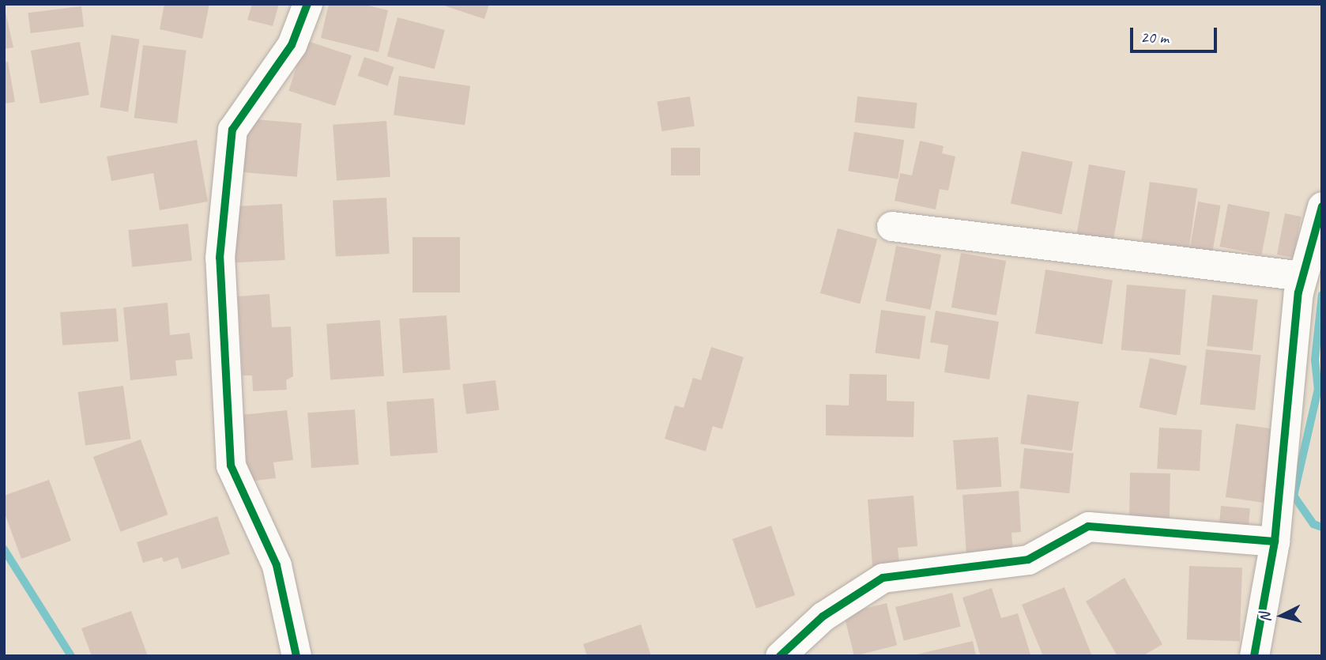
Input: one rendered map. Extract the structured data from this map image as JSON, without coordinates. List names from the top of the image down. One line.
{"scale_bar":"20 m","north":"left"}
